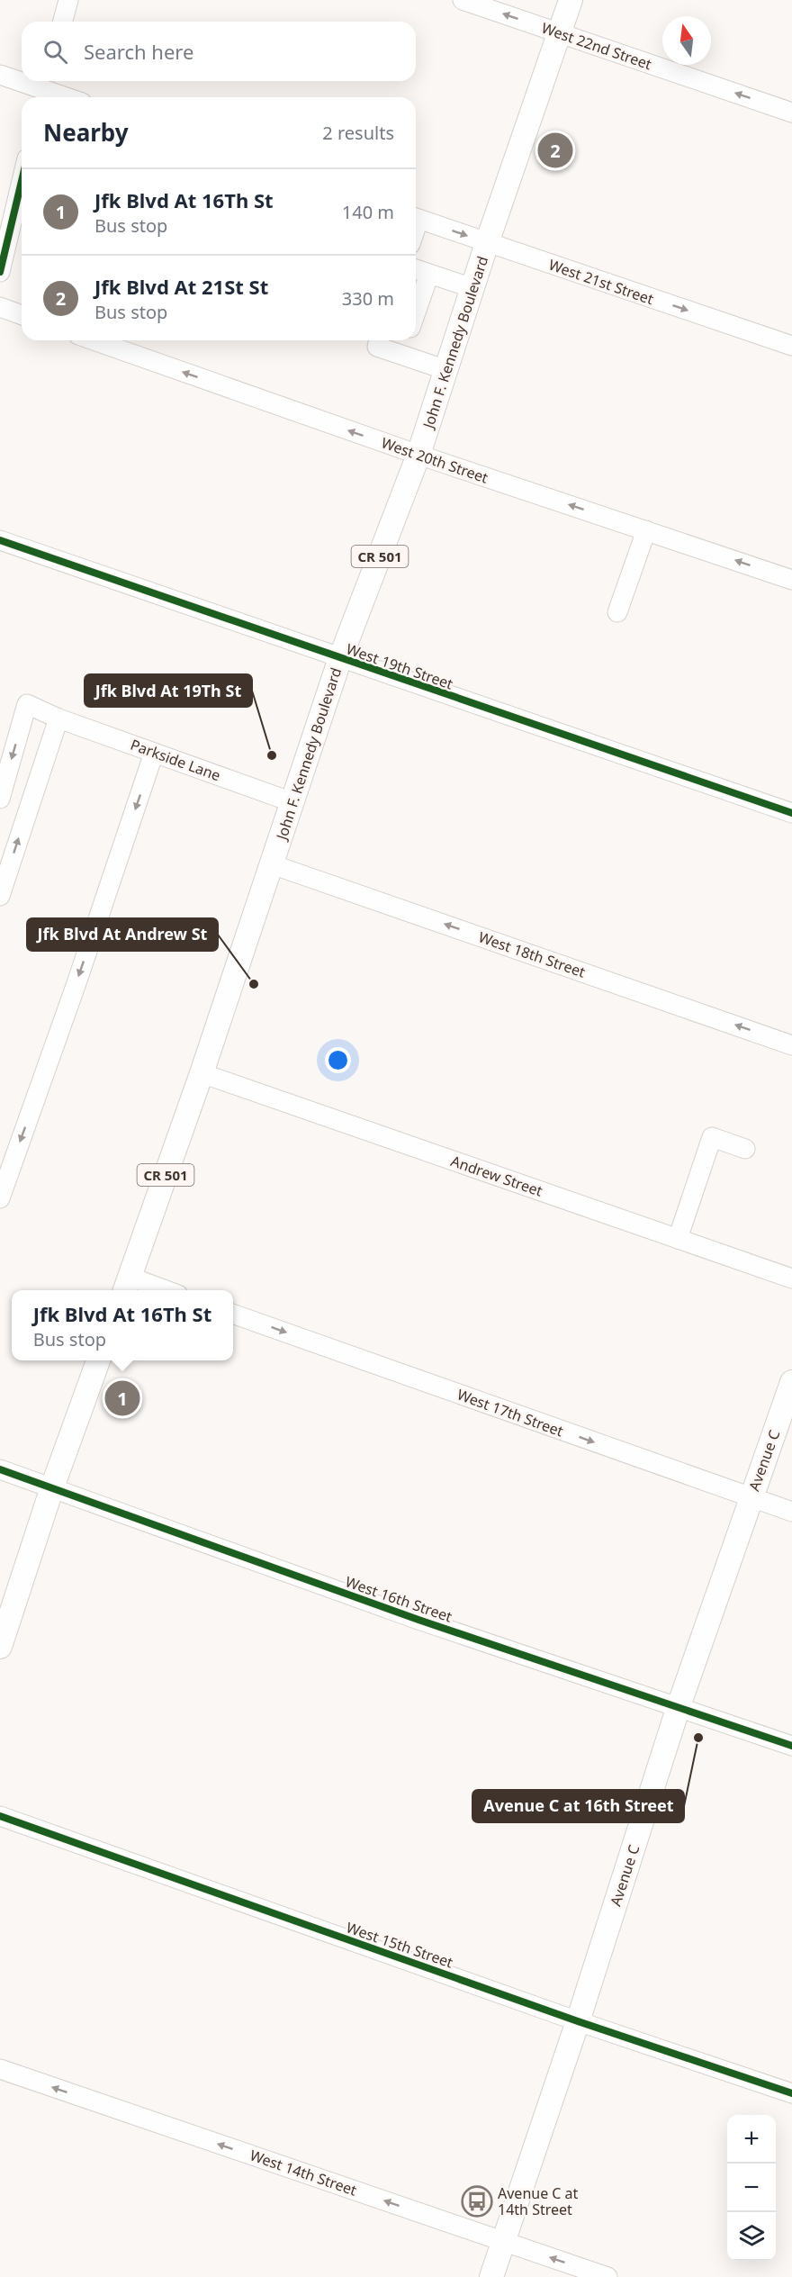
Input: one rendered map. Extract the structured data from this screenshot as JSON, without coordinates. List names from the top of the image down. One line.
{"streets":{"main road":["John F. Kennedy Boulevard","CR 501","Avenue C"],"street":["West 22nd Street","West 21st Street","West 20th Street","West 19th Street","Parkside Lane","West 18th Street","Andrew Street","West 17th Street","West 16th Street","West 15th Street","West 14th Street"]},"crossings":[["West 22nd Street","John F. Kennedy Boulevard"],["West 21st Street","John F. Kennedy Boulevard"],["John F. Kennedy Boulevard","West 20th Street"],["John F. Kennedy Boulevard","West 19th Street"],["John F. Kennedy Boulevard","Parkside Lane"],["John F. Kennedy Boulevard","West 18th Street"],["John F. Kennedy Boulevard","Andrew Street"],["West 17th Street","Avenue C"],["Avenue C","West 16th Street"],["Avenue C","West 15th Street"],["Avenue C","West 14th Street"]],"one_way":["West 22nd Street","West 20th Street","West 18th Street","West 17th Street","West 14th Street"],"places":{"other":["Jfk Blvd At 19Th St","Jfk Blvd At Andrew St","Avenue C at 16th Street"],"bus stop":["Avenue C at 14th Street"]},"north":"top","page":{"search":"Search here","heading":["Nearby","2 results"],"pins":["2","1"],"list":[{"mark":"1","name":"Jfk Blvd At 16Th St","note":"Bus stop","value":"140 m"},{"mark":"2","name":"Jfk Blvd At 21St St","note":"Bus stop","value":"330 m"}],"popup":["Jfk Blvd At 16Th St","Bus stop"],"map_buttons":["+","−"]}}
